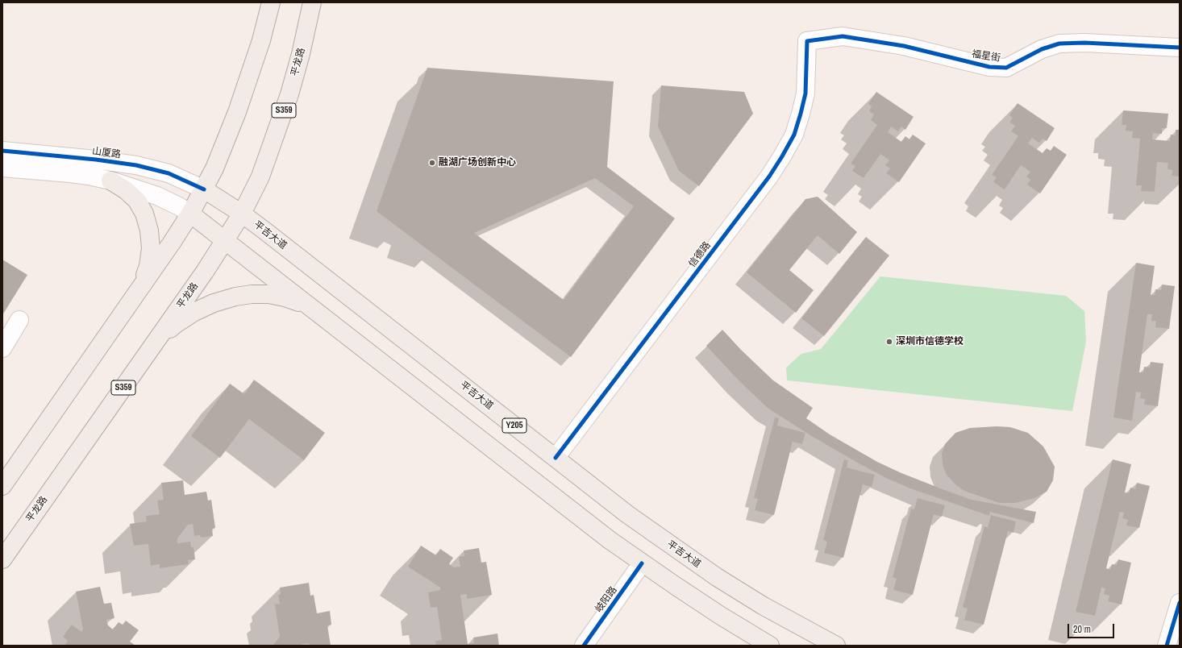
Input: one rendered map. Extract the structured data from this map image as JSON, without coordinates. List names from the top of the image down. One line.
{"streets":{"main road":["平龙路","S359","平吉大道","Y205"],"street":["福星街","山厦路","信德路","岐阳路"]},"crossings":[["福星街","信德路"],["平龙路","平吉大道"],["山厦路","平吉大道"],["平吉大道","信德路"]],"places":["融湖广场创新中心","深圳市信德学校"],"scale_bar":"20 m"}
